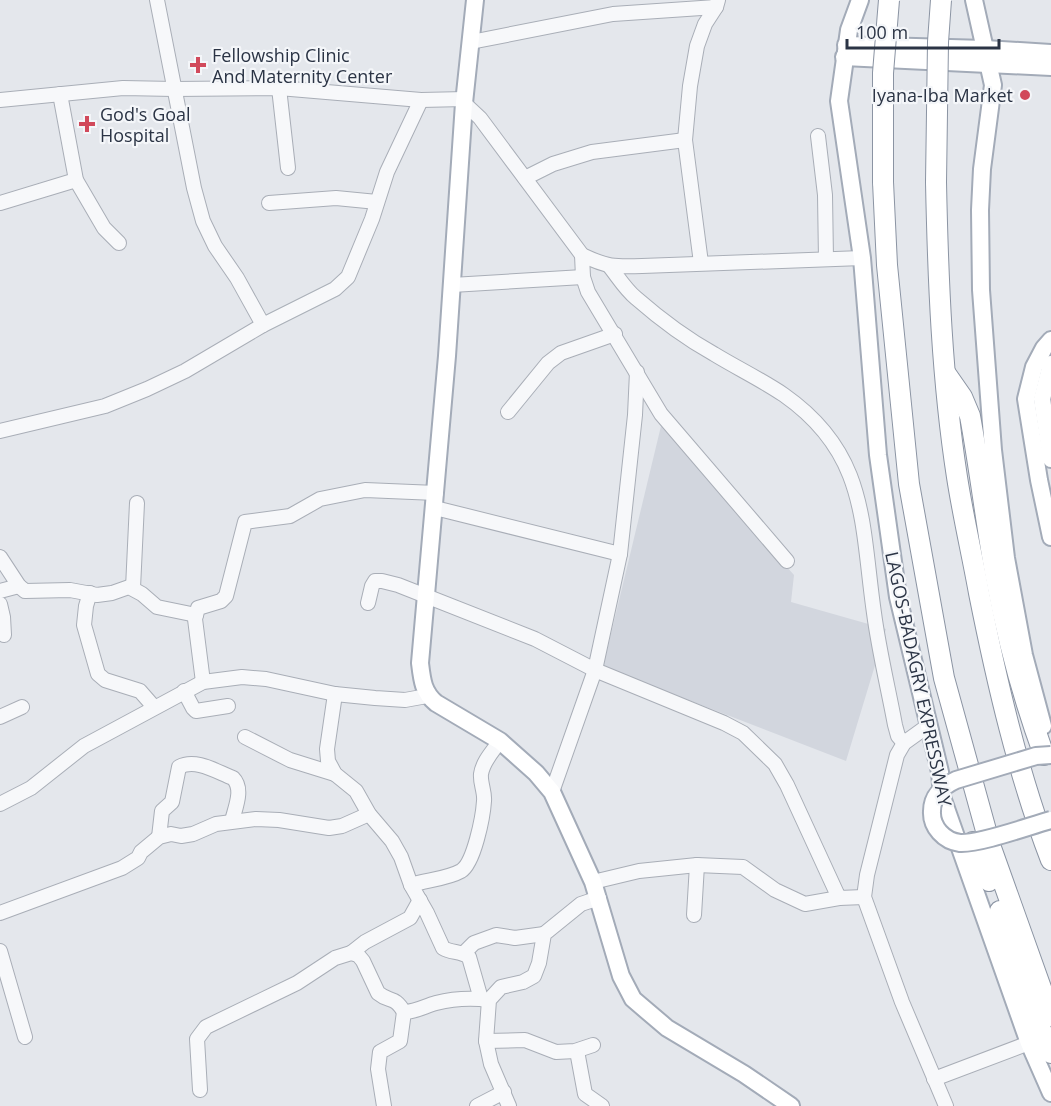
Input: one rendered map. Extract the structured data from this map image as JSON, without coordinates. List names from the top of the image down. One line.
{"streets":{"highway":["LAGOS-BADAGRY EXPRESSWAY"]},"places":{"health":["Fellowship Clinic And Maternity Center","God's Goal Hospital"],"other":["Iyana-Iba Market"]},"scale_bar":"100 m"}
